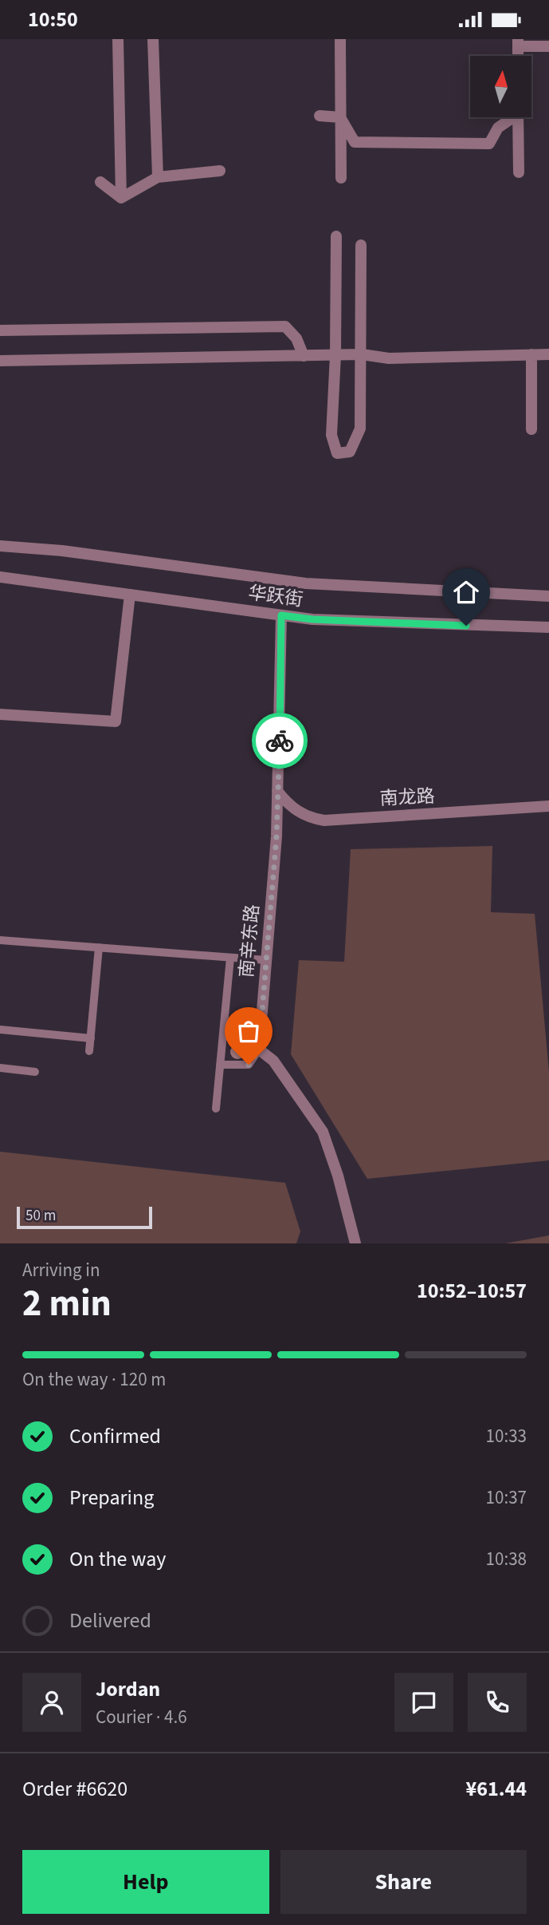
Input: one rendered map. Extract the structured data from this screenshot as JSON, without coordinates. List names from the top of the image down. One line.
{"streets":{"street":["华跃街","南龙路","南辛东路"]},"crossings":[["华跃街","南辛东路"],["南龙路","南辛东路"]],"scale_bar":"50 m","north":"top","page":{"status":"10:50","scale":"50 m","heading":["2 min","Arriving in","10:52–10:57"],"panel":["Jordan","Courier · 4.6","Order #6620","¥61.44"],"bar":"On the way · 120 m","list":[["Confirmed","10:33"],["Preparing","10:37"],["On the way","10:38"],"Delivered"],"buttons":["Help","Share"]}}
